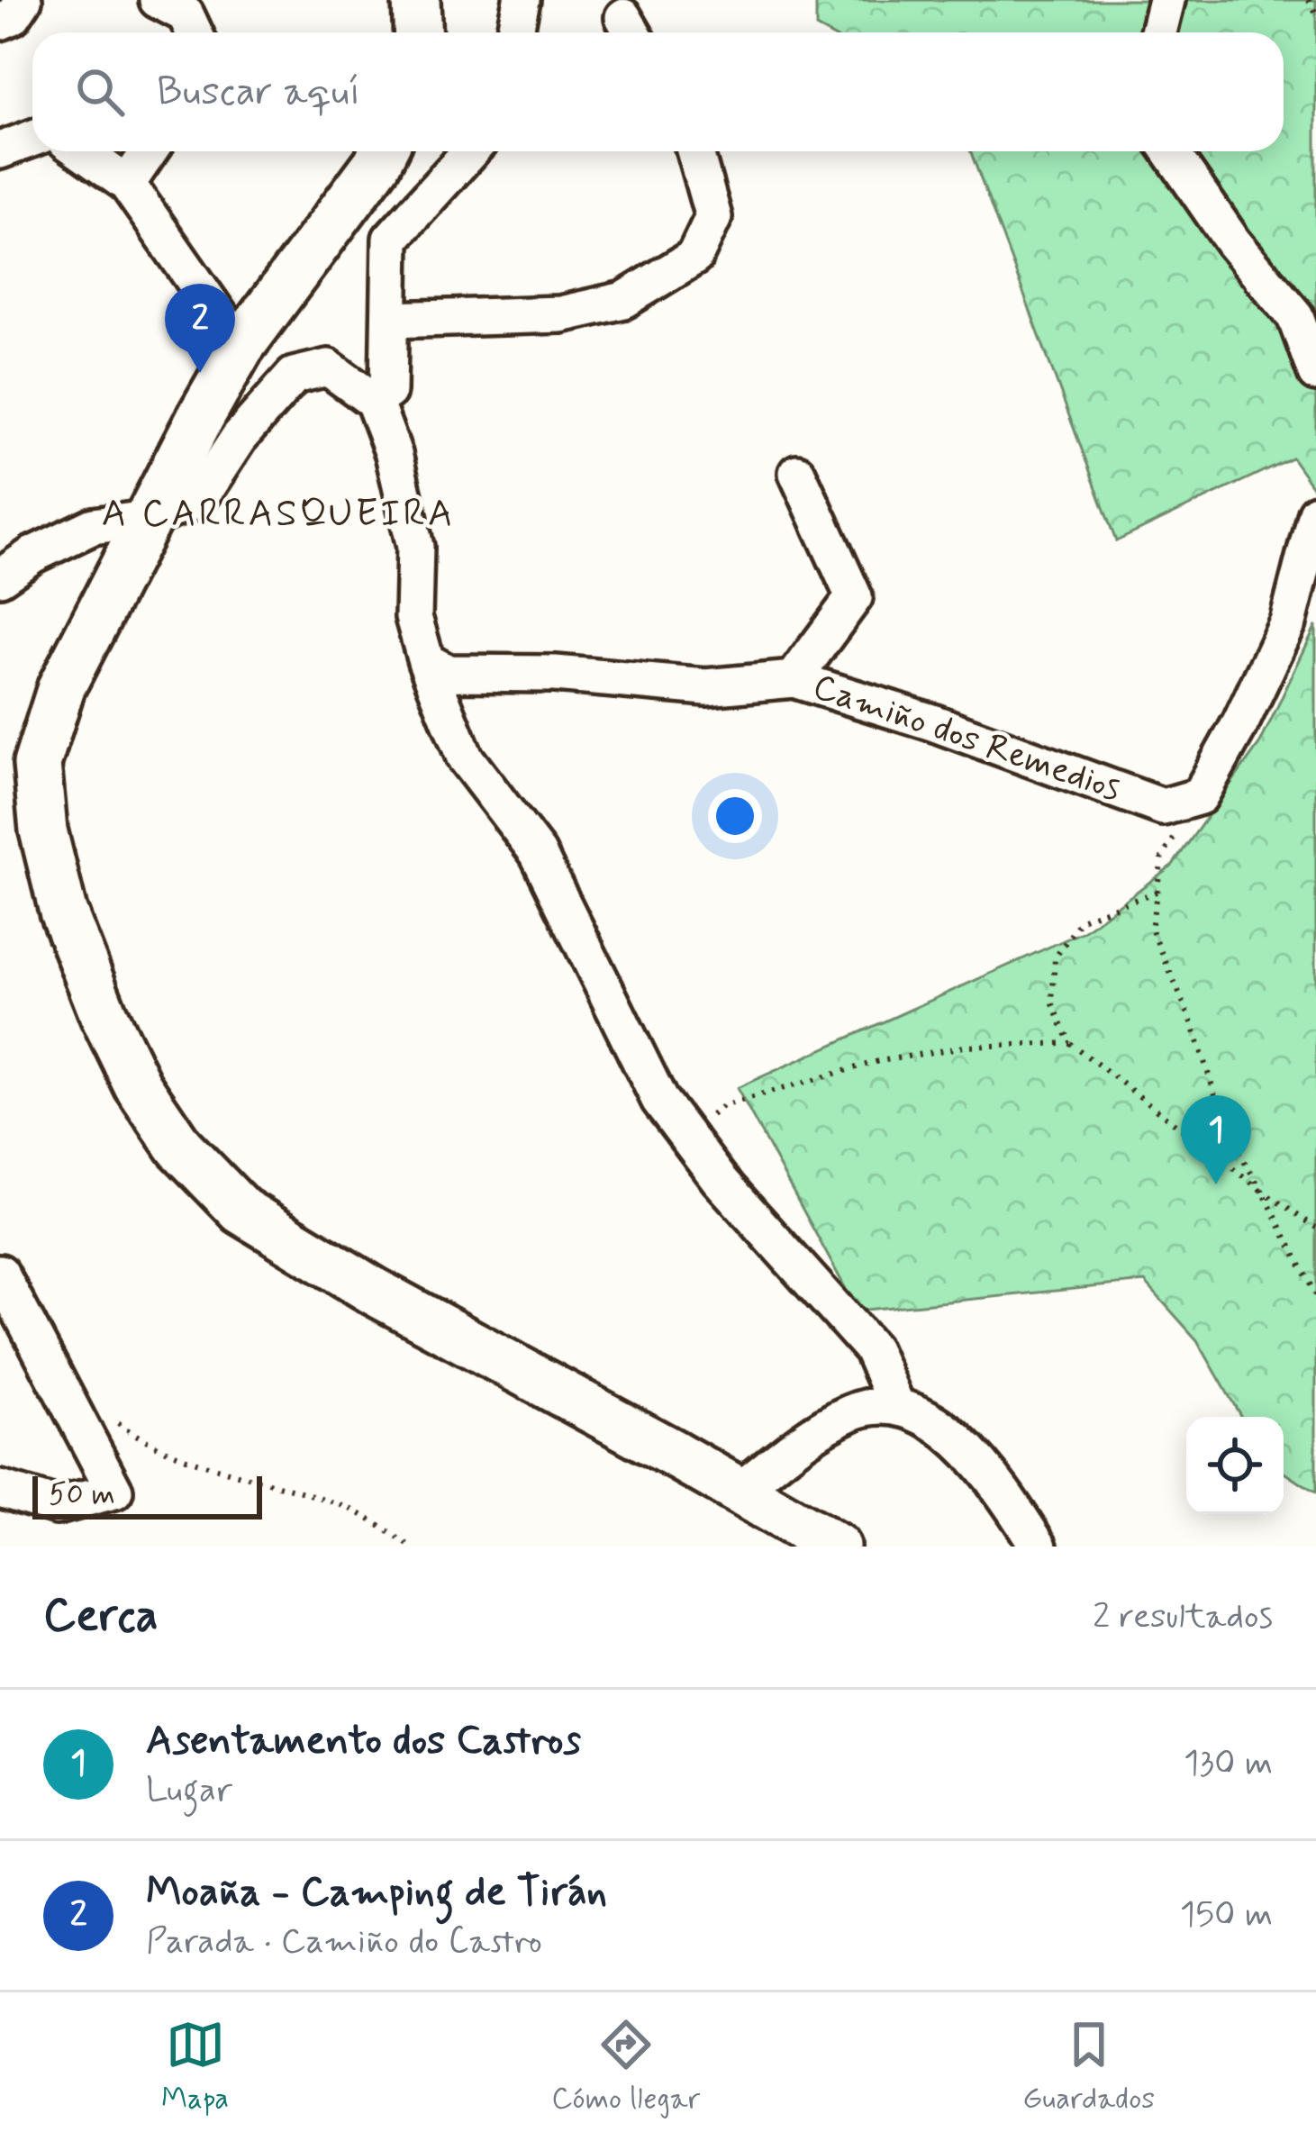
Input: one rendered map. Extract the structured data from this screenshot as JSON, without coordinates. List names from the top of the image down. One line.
{"streets":{"street":["Camiño dos Remedios"]},"districts":["A CARRASQUEIRA"],"scale_bar":"50 m","page":{"search":"Buscar aquí","pins":["2","1"],"scale":"50 m","heading":["Cerca","2 resultados"],"list":[{"mark":"1","name":"Asentamento dos Castros","note":"Lugar","value":"130 m"},{"mark":"2","name":"Moaña - Camping de Tirán","note":"Parada · Camiño do Castro","value":"150 m"}],"nav":["Mapa","Cómo llegar","Guardados"]}}
